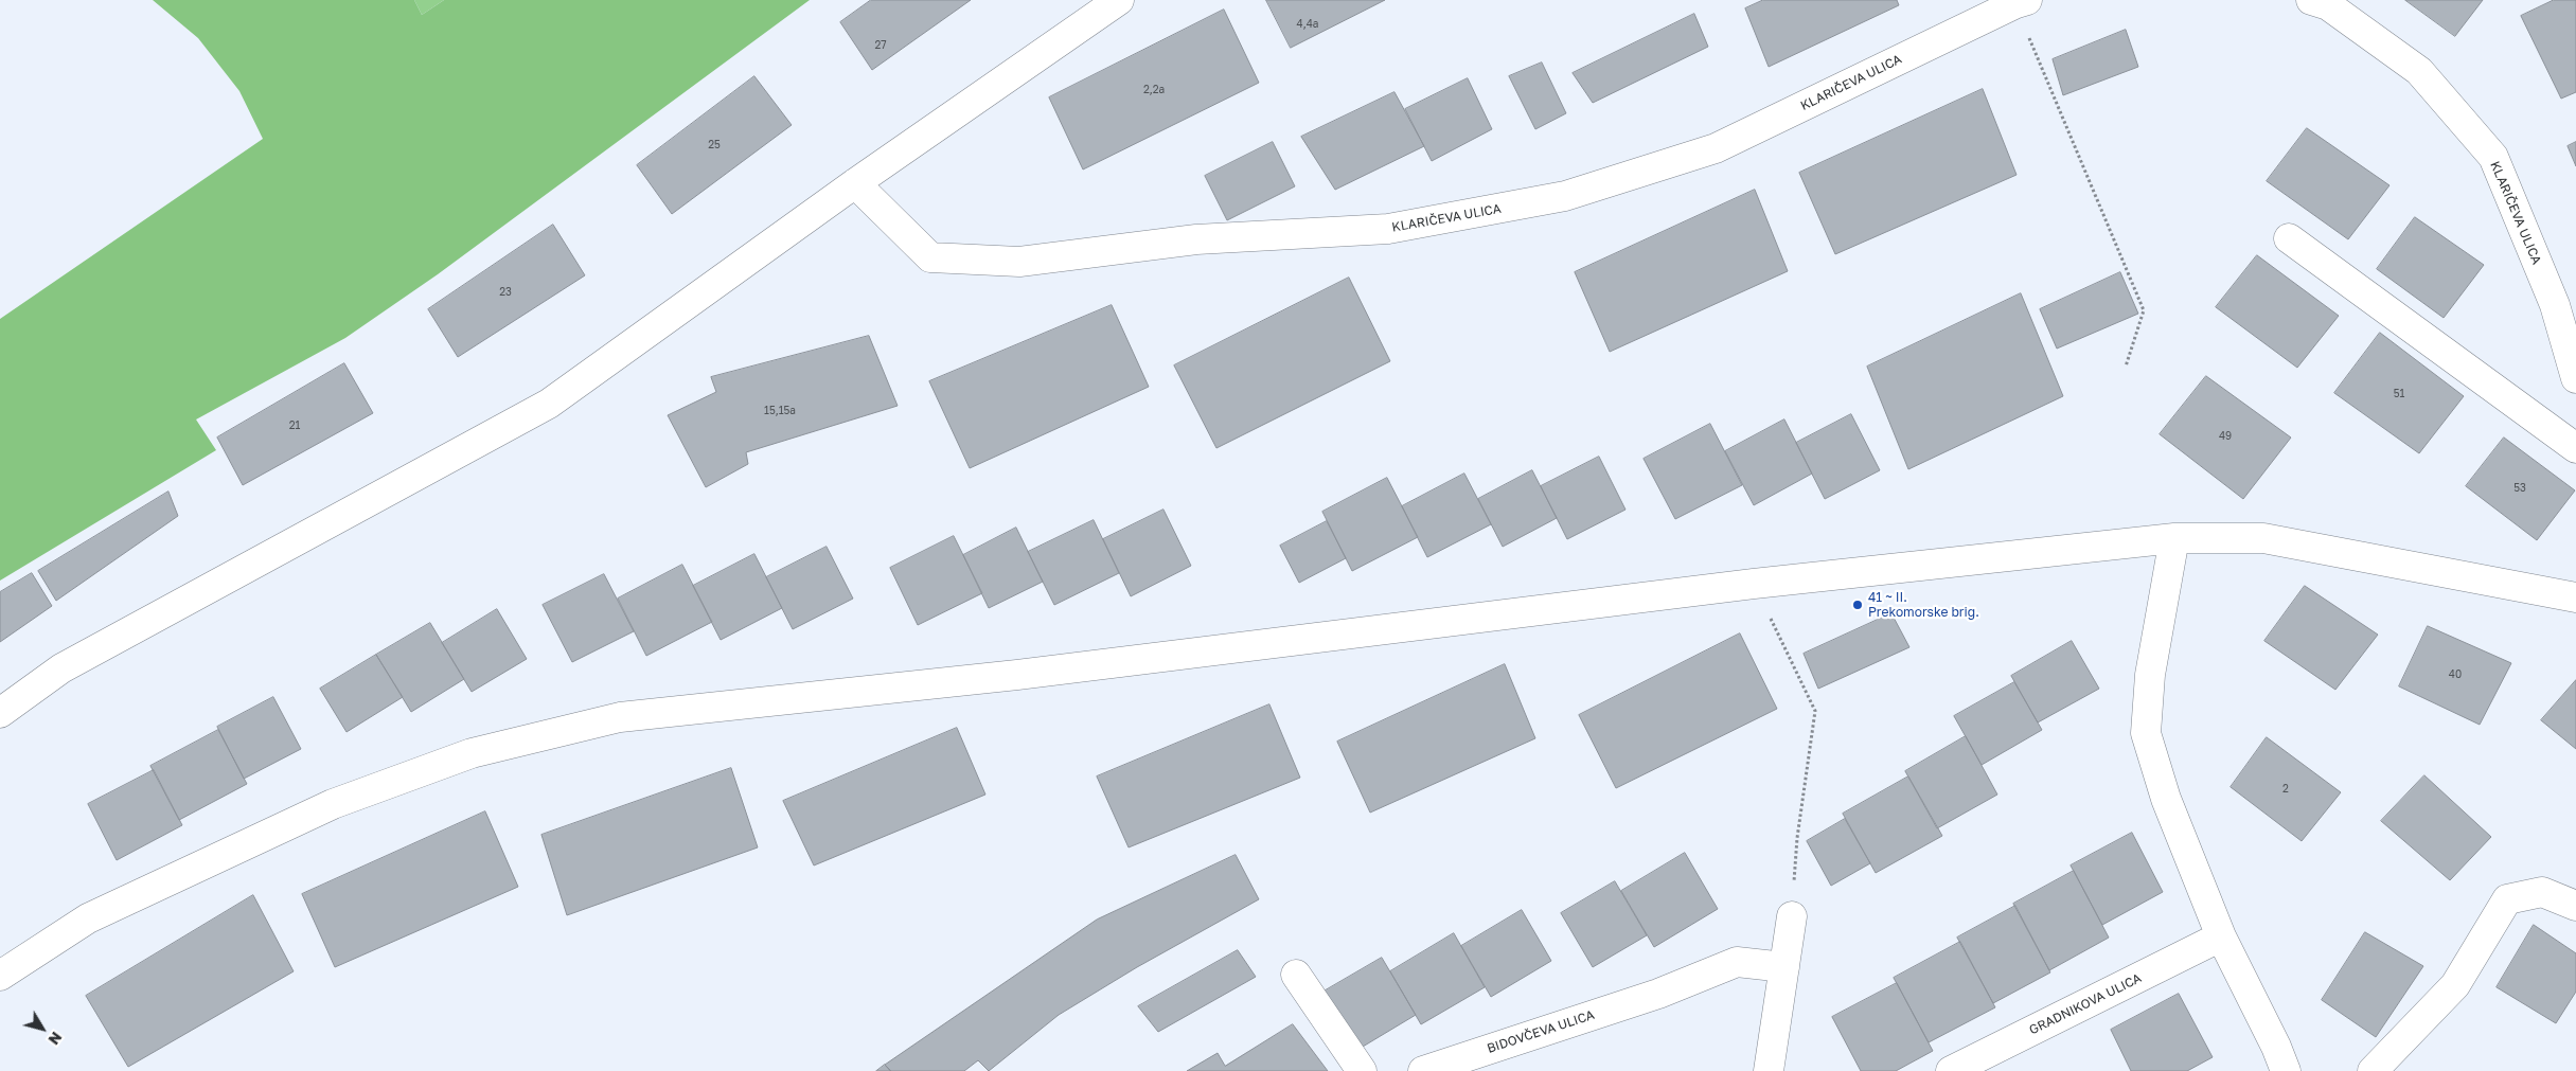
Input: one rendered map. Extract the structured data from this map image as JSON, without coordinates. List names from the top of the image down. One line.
{"streets":{"street":["KLARIČEVA ULICA","GRADNIKOVA ULICA","BIDOVČEVA ULICA"]},"places":["41 ~ II. Prekomorske brig."],"house_numbers":["4,4a","27","2,2a","25","23","51","15,15a","21","49","53","40","2"],"north":"bottom right"}
